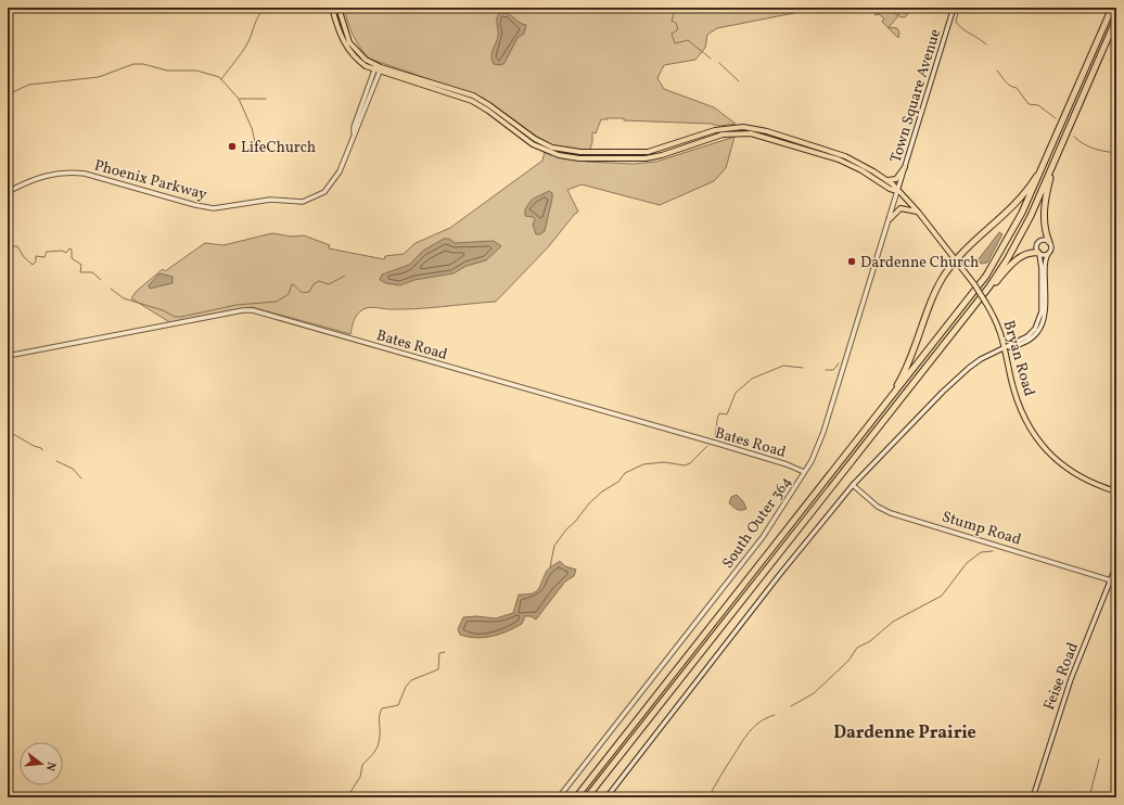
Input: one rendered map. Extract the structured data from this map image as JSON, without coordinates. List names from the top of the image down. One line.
{"streets":{"main road":["Bryan Road"],"street":["Town Square Avenue","Phoenix Parkway","Bates Road","South Outer 364","Stump Road","Feise Road"]},"crossings":[["Town Square Avenue","Bryan Road"],["Town Square Avenue","South Outer 364"],["Phoenix Parkway","Bryan Road"],["Bates Road","South Outer 364"],["Bryan Road","South Outer 364"],["Stump Road","Feise Road"]],"districts":["Dardenne Prairie"],"places":["LifeChurch","Dardenne Church"],"north":"right"}
